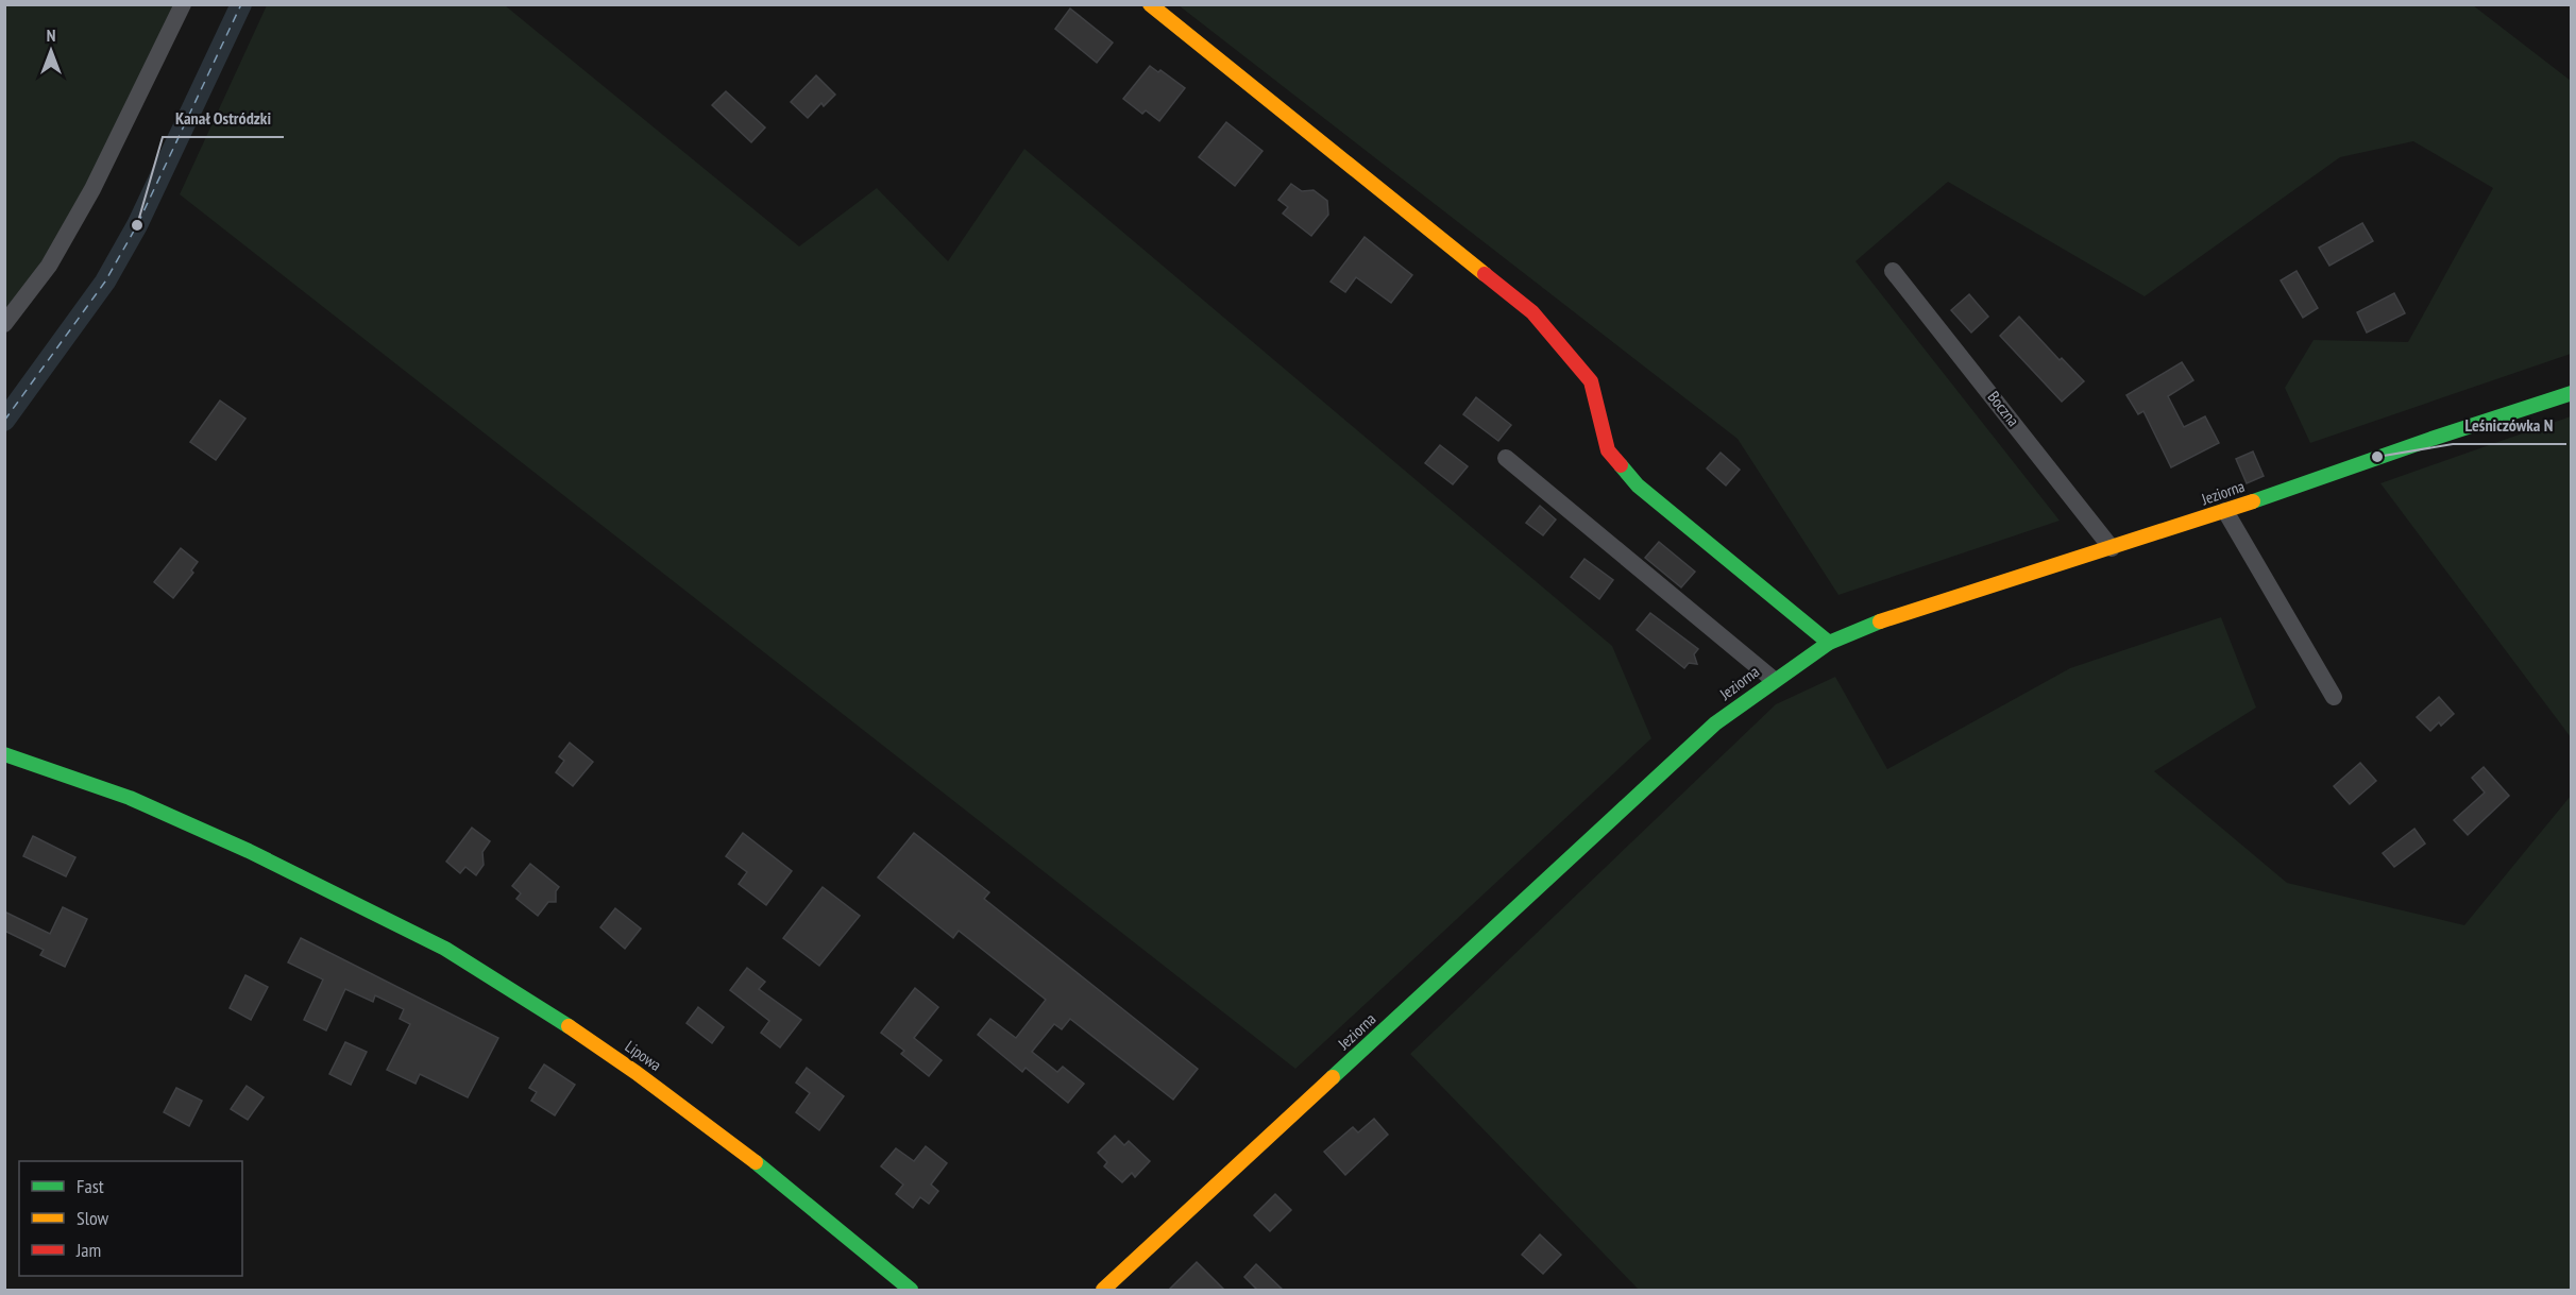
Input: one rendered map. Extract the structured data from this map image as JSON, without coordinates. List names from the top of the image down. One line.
{"streets":{"street":["Boczna","Jeziorna","Lipowa"]},"crossings":[["Boczna","Jeziorna"]],"places":["Kanał Ostródzki","Leśniczówka N"],"legend":["Fast","Slow","Jam"],"north":"top"}
